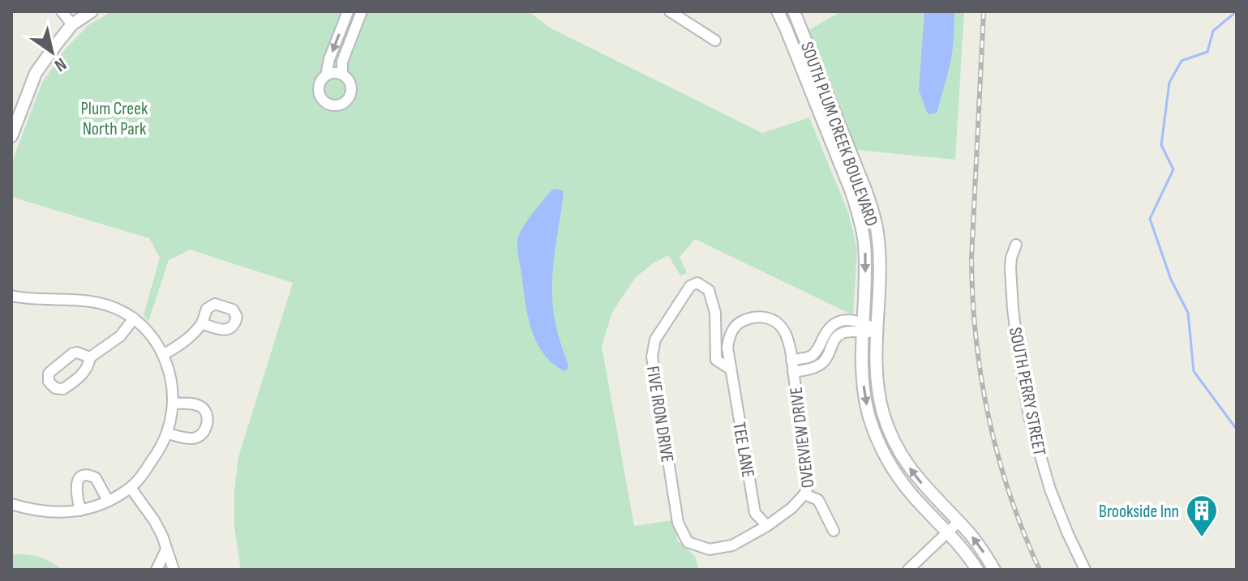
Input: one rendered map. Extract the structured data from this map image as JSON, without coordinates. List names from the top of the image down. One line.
{"streets":{"street":["SOUTH PLUM CREEK BOULEVARD","SOUTH PERRY STREET","FIVE IRON DRIVE","OVERVIEW DRIVE","TEE LANE"]},"crossings":[["SOUTH PLUM CREEK BOULEVARD","OVERVIEW DRIVE"],["FIVE IRON DRIVE","OVERVIEW DRIVE"],["FIVE IRON DRIVE","TEE LANE"],["OVERVIEW DRIVE","TEE LANE"]],"parks":["Plum Creek North Park"],"places":{"building":["Brookside Inn"]},"north":"bottom right"}
